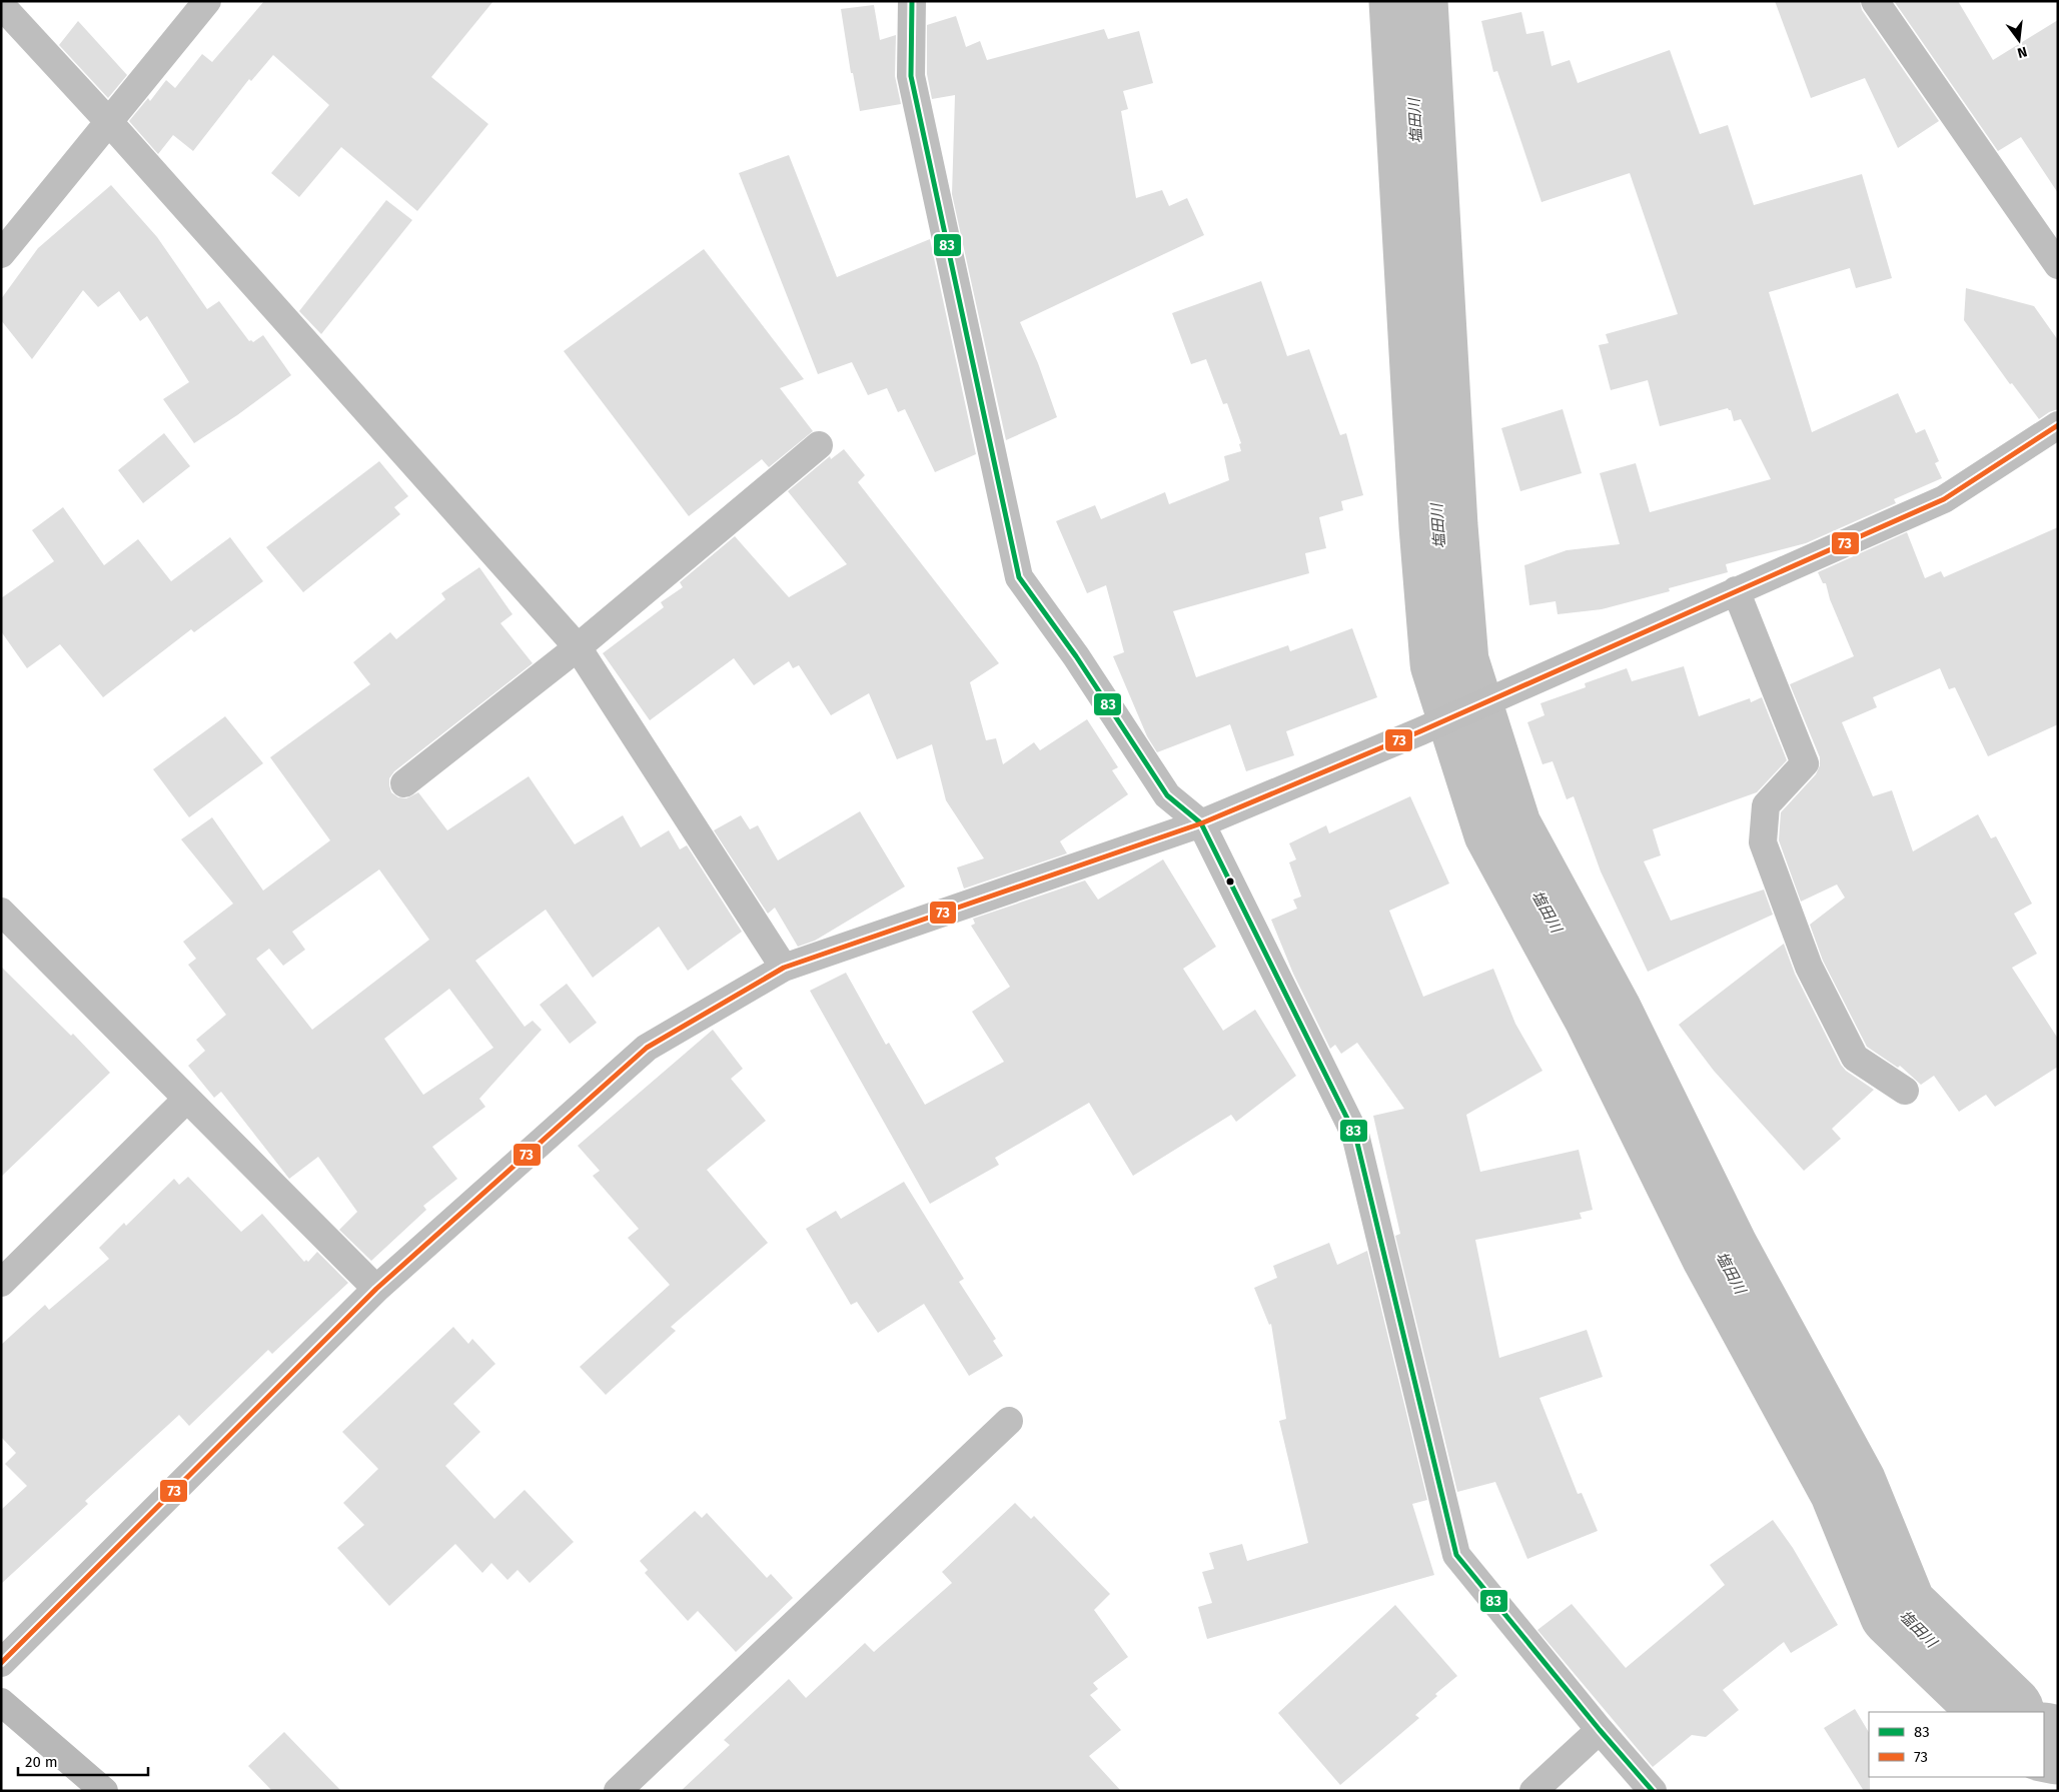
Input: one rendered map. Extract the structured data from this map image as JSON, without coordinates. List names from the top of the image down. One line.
{"water":["塩田川"],"lines":["transit line 83","transit line 73"],"legend":["83","73"],"scale_bar":"20 m","north":"bottom"}
